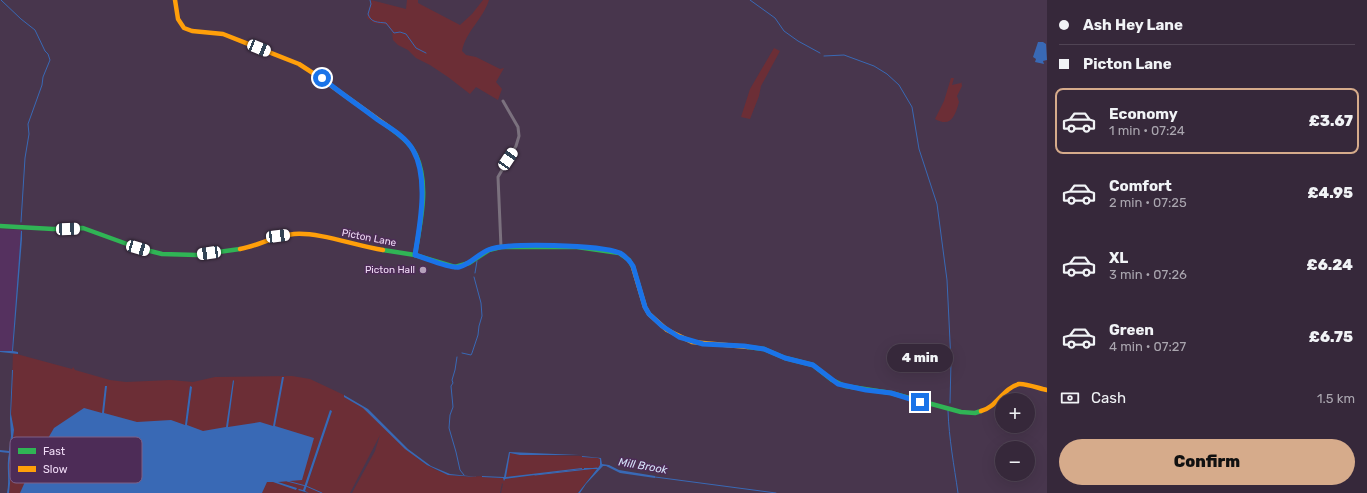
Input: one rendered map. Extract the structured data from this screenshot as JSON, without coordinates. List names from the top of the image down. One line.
{"streets":{"street":["Picton Lane"]},"water":["Mill Brook"],"places":["Picton Hall"],"legend":["Fast","Slow"],"page":{"banner":["Ash Hey Lane","Picton Lane"],"list":[{"name":"Economy","note":"1 min · 07:24","value":"£3.67"},{"name":"Comfort","note":"2 min · 07:25","value":"£4.95"},{"name":"XL","note":"3 min · 07:26","value":"£6.24"},{"name":"Green","note":"4 min · 07:27","value":"£6.75"}],"bubble":"4 min","pay":["Cash","1.5 km"],"map_buttons":["+","−"],"buttons":"Confirm"}}
